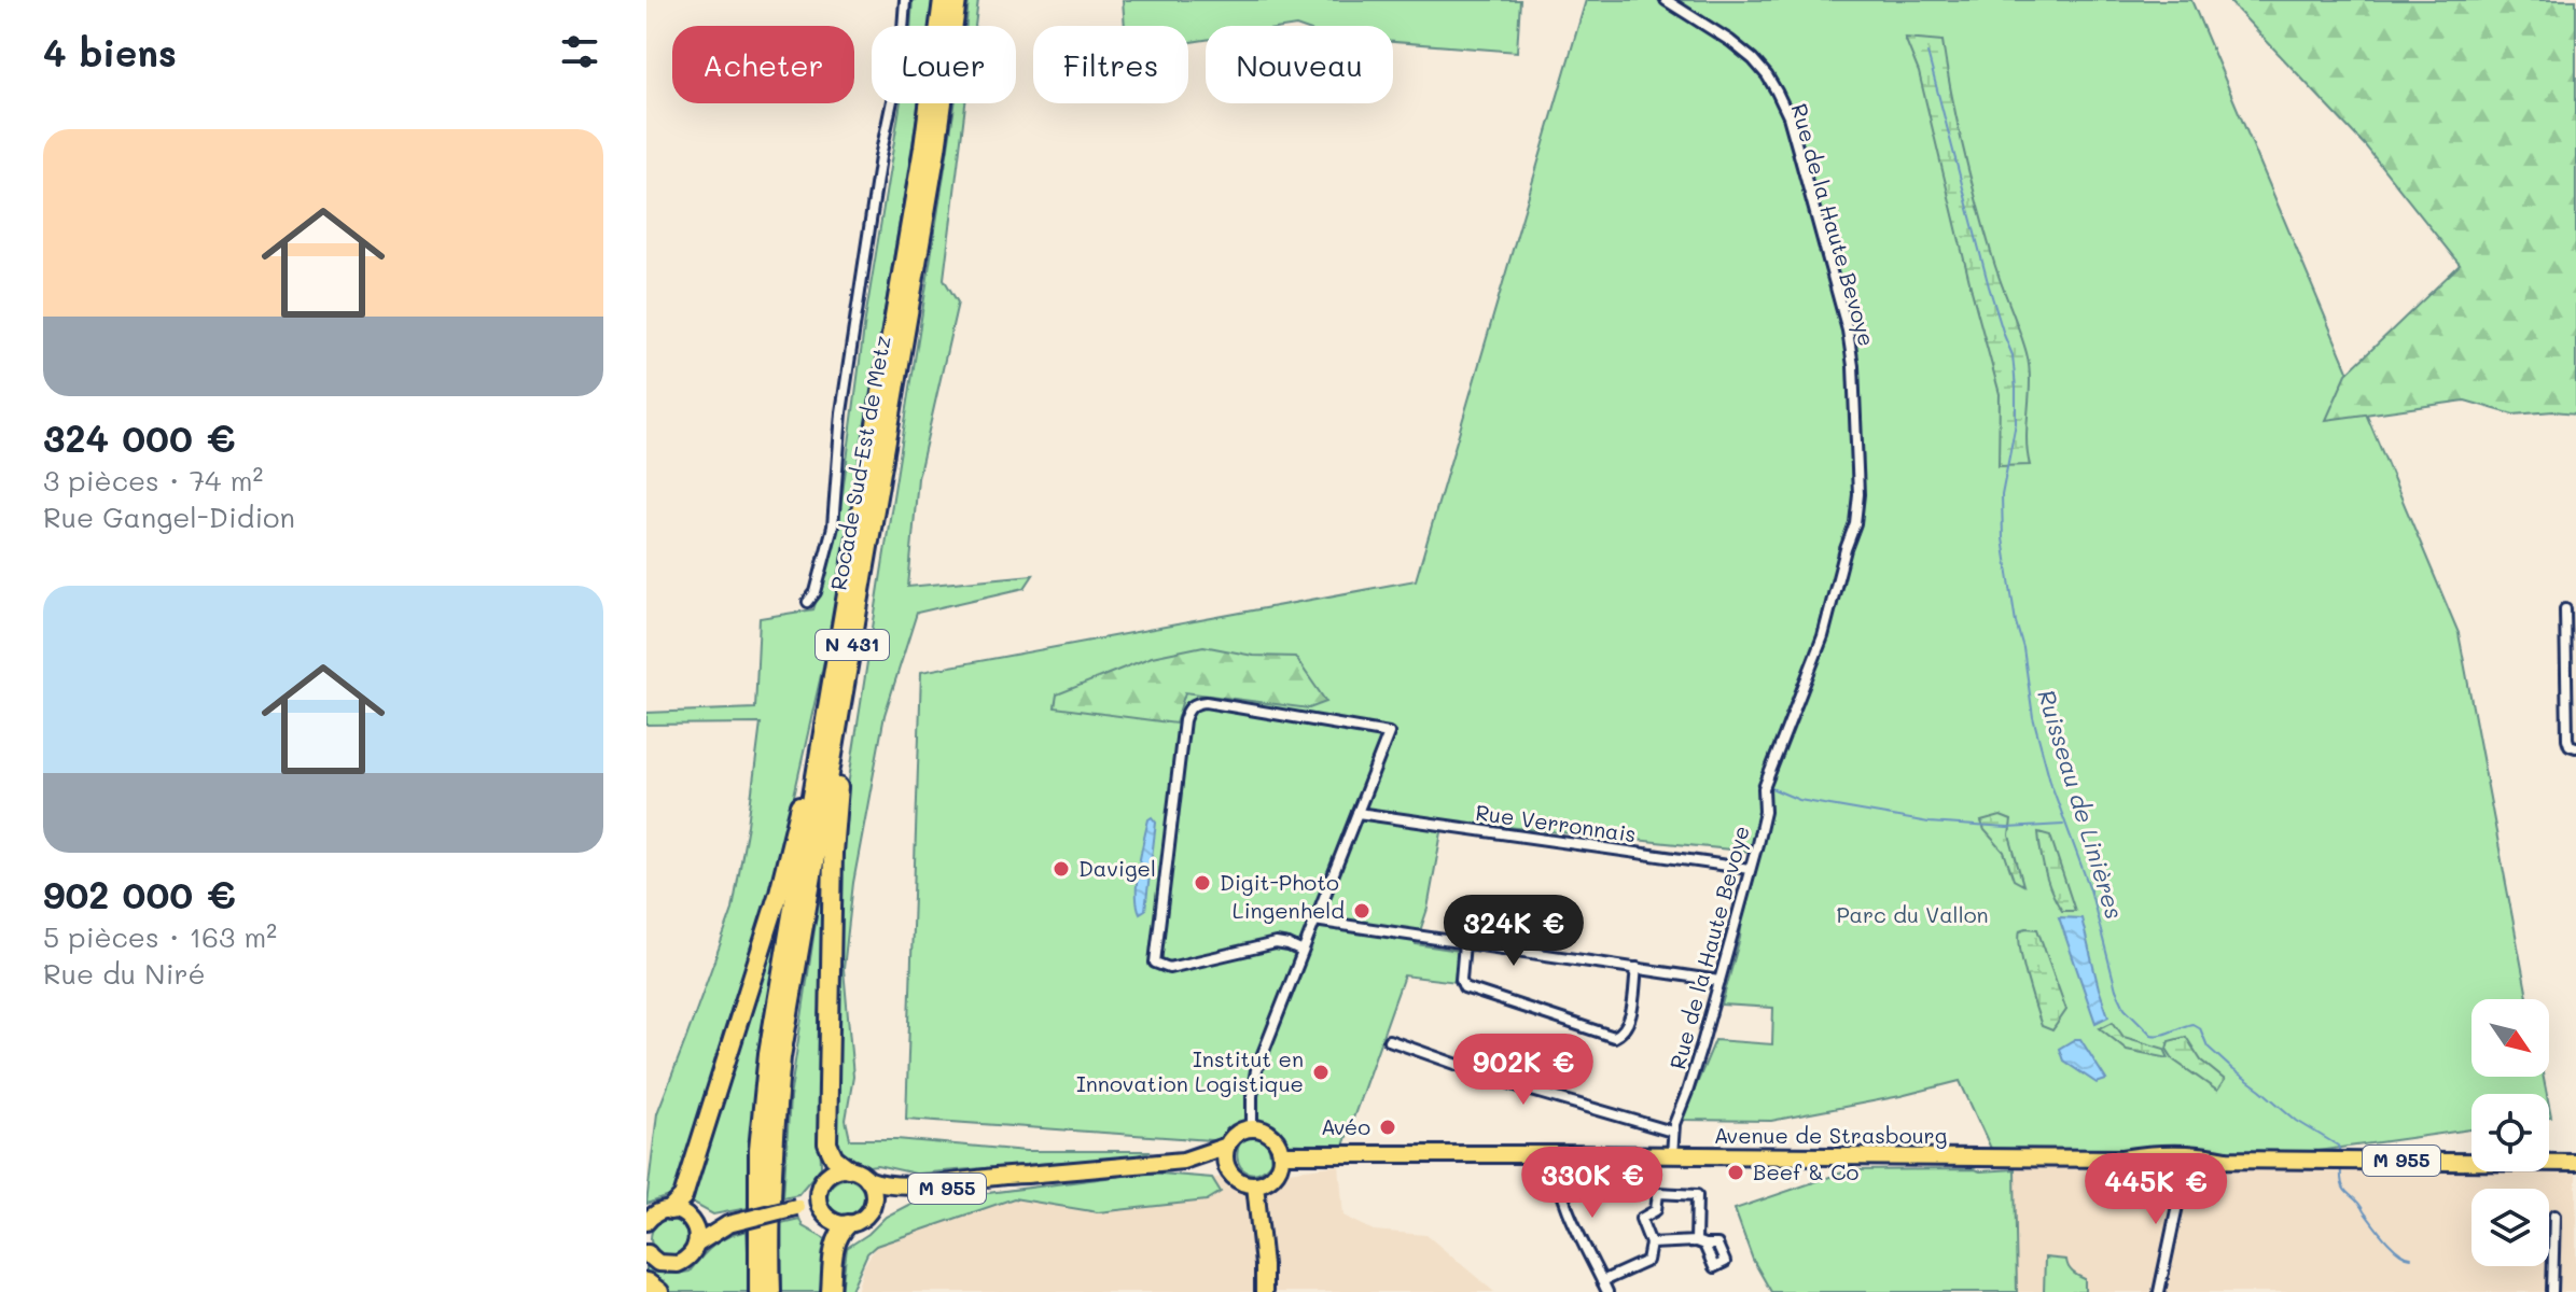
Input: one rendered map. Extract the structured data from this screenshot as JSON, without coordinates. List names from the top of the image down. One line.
{"streets":{"highway":["Rocade Sud-Est de Metz","N 431"],"main road":["Avenue de Strasbourg","M 955"],"street":["Rue de la Haute Bevoye","Rue Verronnais"]},"crossings":[["Rue de la Haute Bevoye","Rue Verronnais"],["Rue de la Haute Bevoye","Avenue de Strasbourg"],["Avenue de Strasbourg","M 955"]],"water":["Ruisseau de Linières"],"parks":["Parc du Vallon"],"places":["Davigel","Digit-Photo","Lingenheld","Institut en Innovation Logistique","Avéo","Beef & Co"],"north":"bottom right","page":{"heading":"4 biens","chip":["Acheter","Louer","Filtres","Nouveau"],"list":[{"name":"324 000 €","note":"3 pièces · 74 m² · Rue Gangel-Didion"},{"name":"902 000 €","note":"5 pièces · 163 m² · Rue du Niré"}],"price":["324K €","902K €","330K €","445K €"]}}
